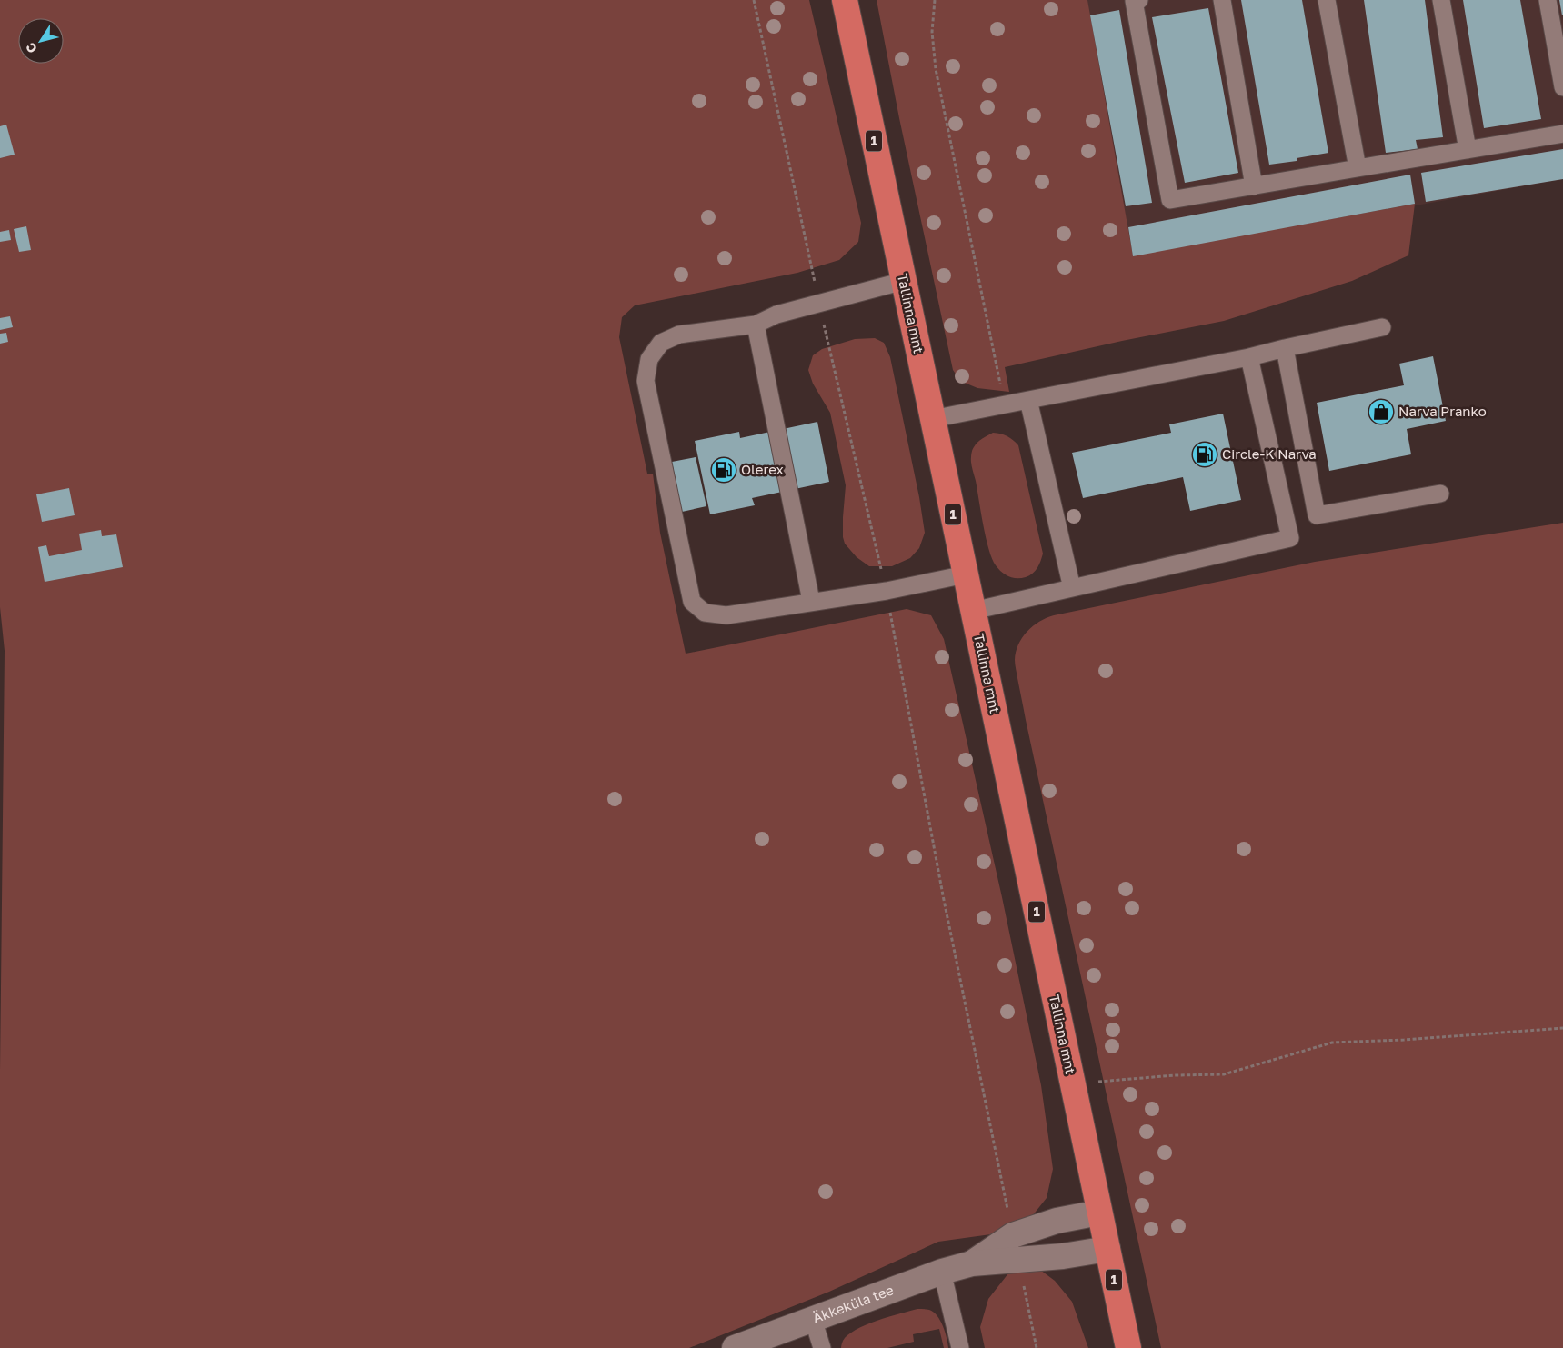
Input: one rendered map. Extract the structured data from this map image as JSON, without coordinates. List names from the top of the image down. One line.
{"streets":{"highway":["1","Tallinna mnt"],"street":["Äkkeküla tee"]},"crossings":[["Tallinna mnt","Äkkeküla tee"]],"places":{"shop":["Narva Pranko"],"fuel station":["Circle-K Narva","Olerex"]},"north":"bottom left"}
